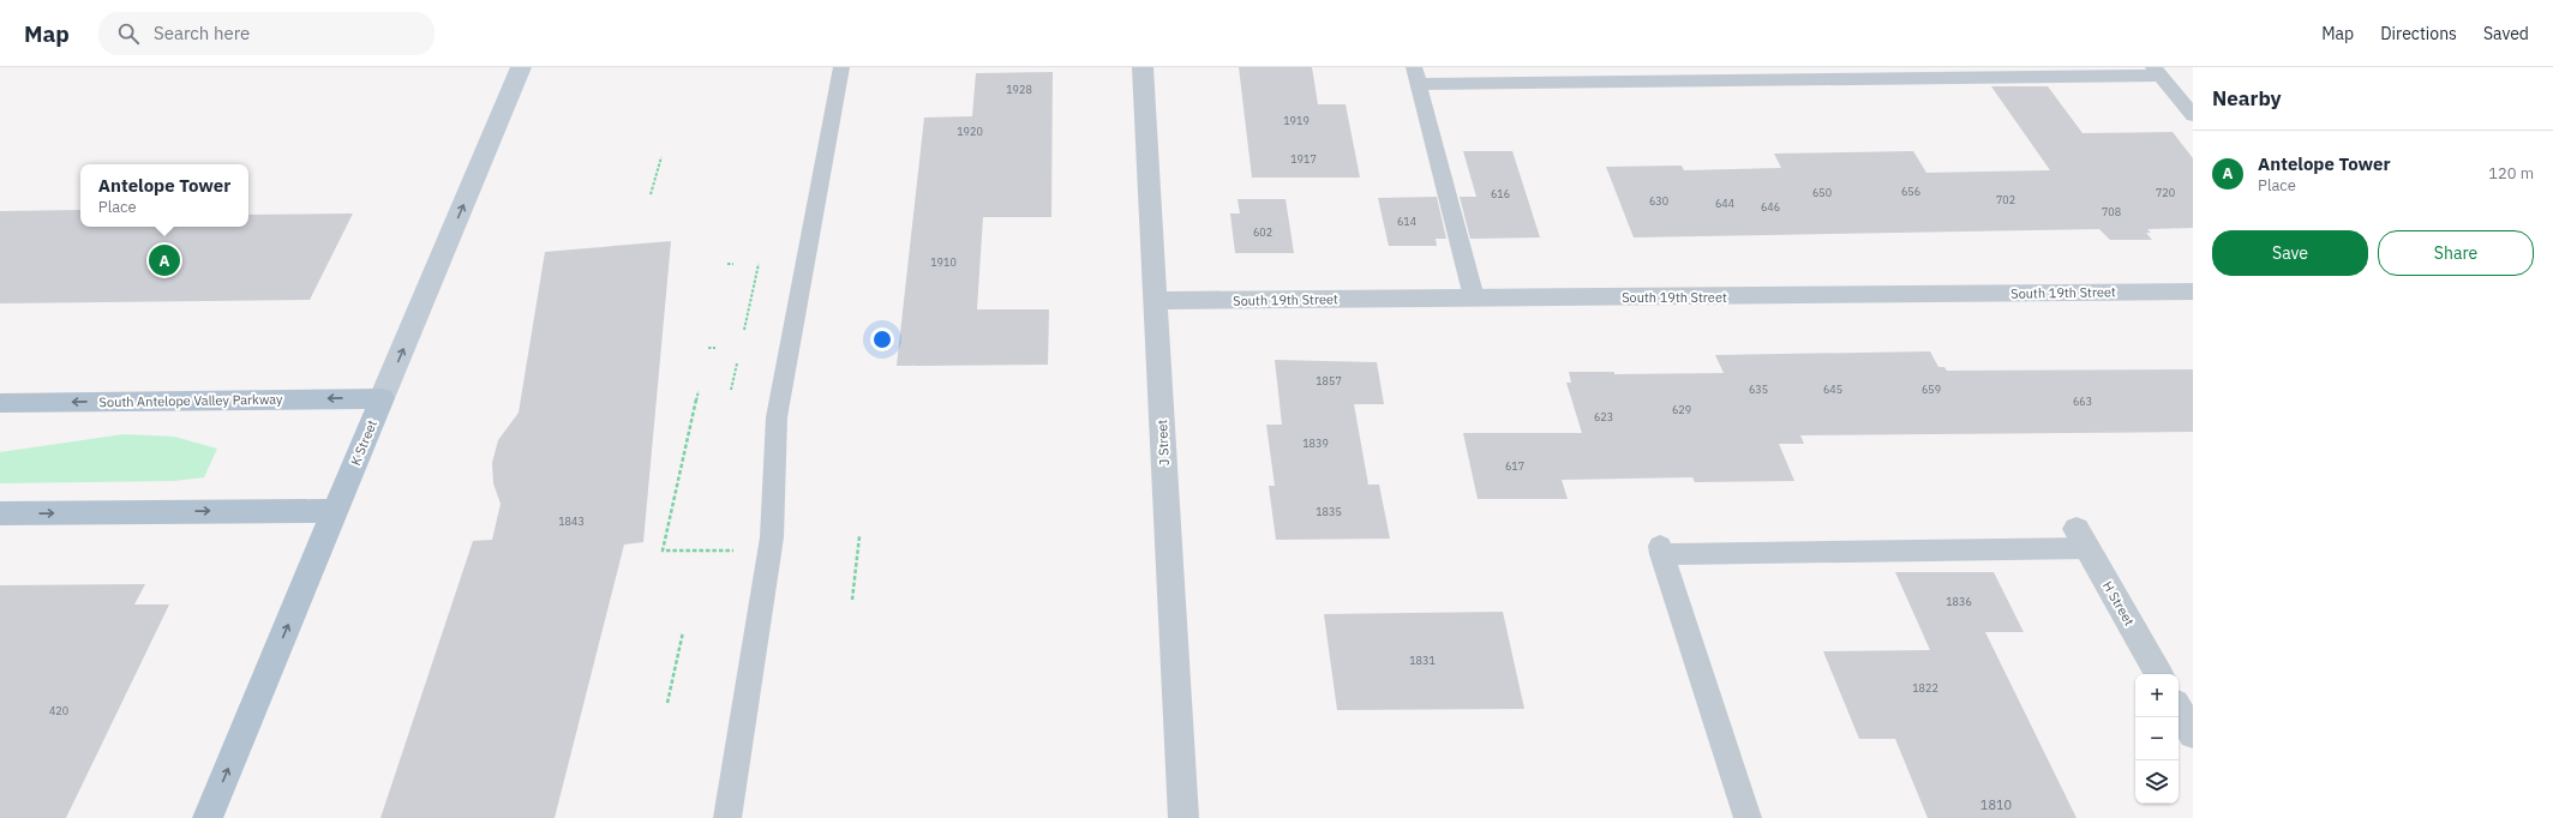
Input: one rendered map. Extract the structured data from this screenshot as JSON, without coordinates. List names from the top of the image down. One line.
{"streets":{"main road":["South Antelope Valley Parkway","K Street"],"street":["South 19th Street","J Street","H Street"]},"crossings":[["South 19th Street","J Street"],["South Antelope Valley Parkway","K Street"]],"one_way":["K Street"],"house_numbers":["1928","1919","1920","1917","656","650","720","616","702","630","644","646","708","614","602","1910","1857","635","645","659","663","629","623","1839","617","1835","1843","1836","1831","1822","420","1810"],"page":{"header":"Map","search":"Search here","nav":["Map","Directions","Saved"],"heading":"Nearby","list":[{"mark":"A","name":"Antelope Tower","note":"Place","value":"120 m"}],"popup":["Antelope Tower","Place"],"buttons":["Save","Share"],"pins":"A","map_buttons":["+","−"]}}
